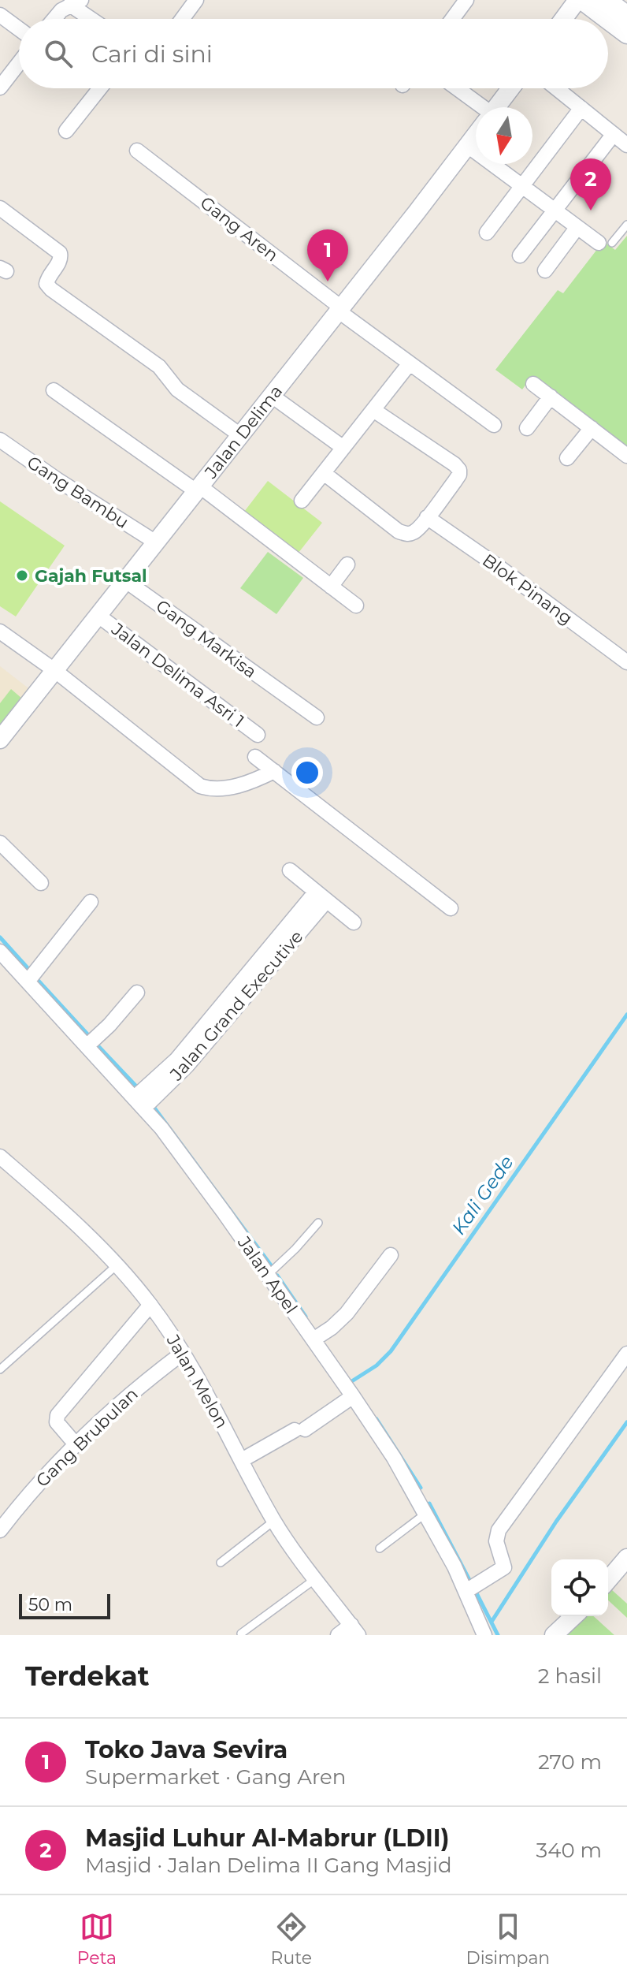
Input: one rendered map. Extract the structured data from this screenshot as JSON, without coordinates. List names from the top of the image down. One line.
{"streets":{"street":["Gang Aren","Jalan Delima","Gang Bambu","Blok Pinang","Gang Markisa","Jalan Delima Asri 1","Jalan Grand Executive","Jalan Apel","Jalan Melon","Gang Brubulan"]},"crossings":[["Gang Aren","Jalan Delima"],["Jalan Delima","Gang Bambu"],["Jalan Delima","Gang Markisa"],["Jalan Delima","Jalan Delima Asri 1"],["Jalan Grand Executive","Jalan Apel"],["Jalan Melon","Gang Brubulan"]],"water":["Kali Gede"],"places":["Gajah Futsal"],"scale_bar":"50 m","north":"bottom","page":{"search":"Cari di sini","pins":["2","1"],"scale":"50 m","heading":["Terdekat","2 hasil"],"list":[{"mark":"1","name":"Toko Java Sevira","note":"Supermarket · Gang Aren","value":"270 m"},{"mark":"2","name":"Masjid Luhur Al-Mabrur (LDII)","note":"Masjid · Jalan Delima II Gang Masjid","value":"340 m"}],"nav":["Peta","Rute","Disimpan"]}}
